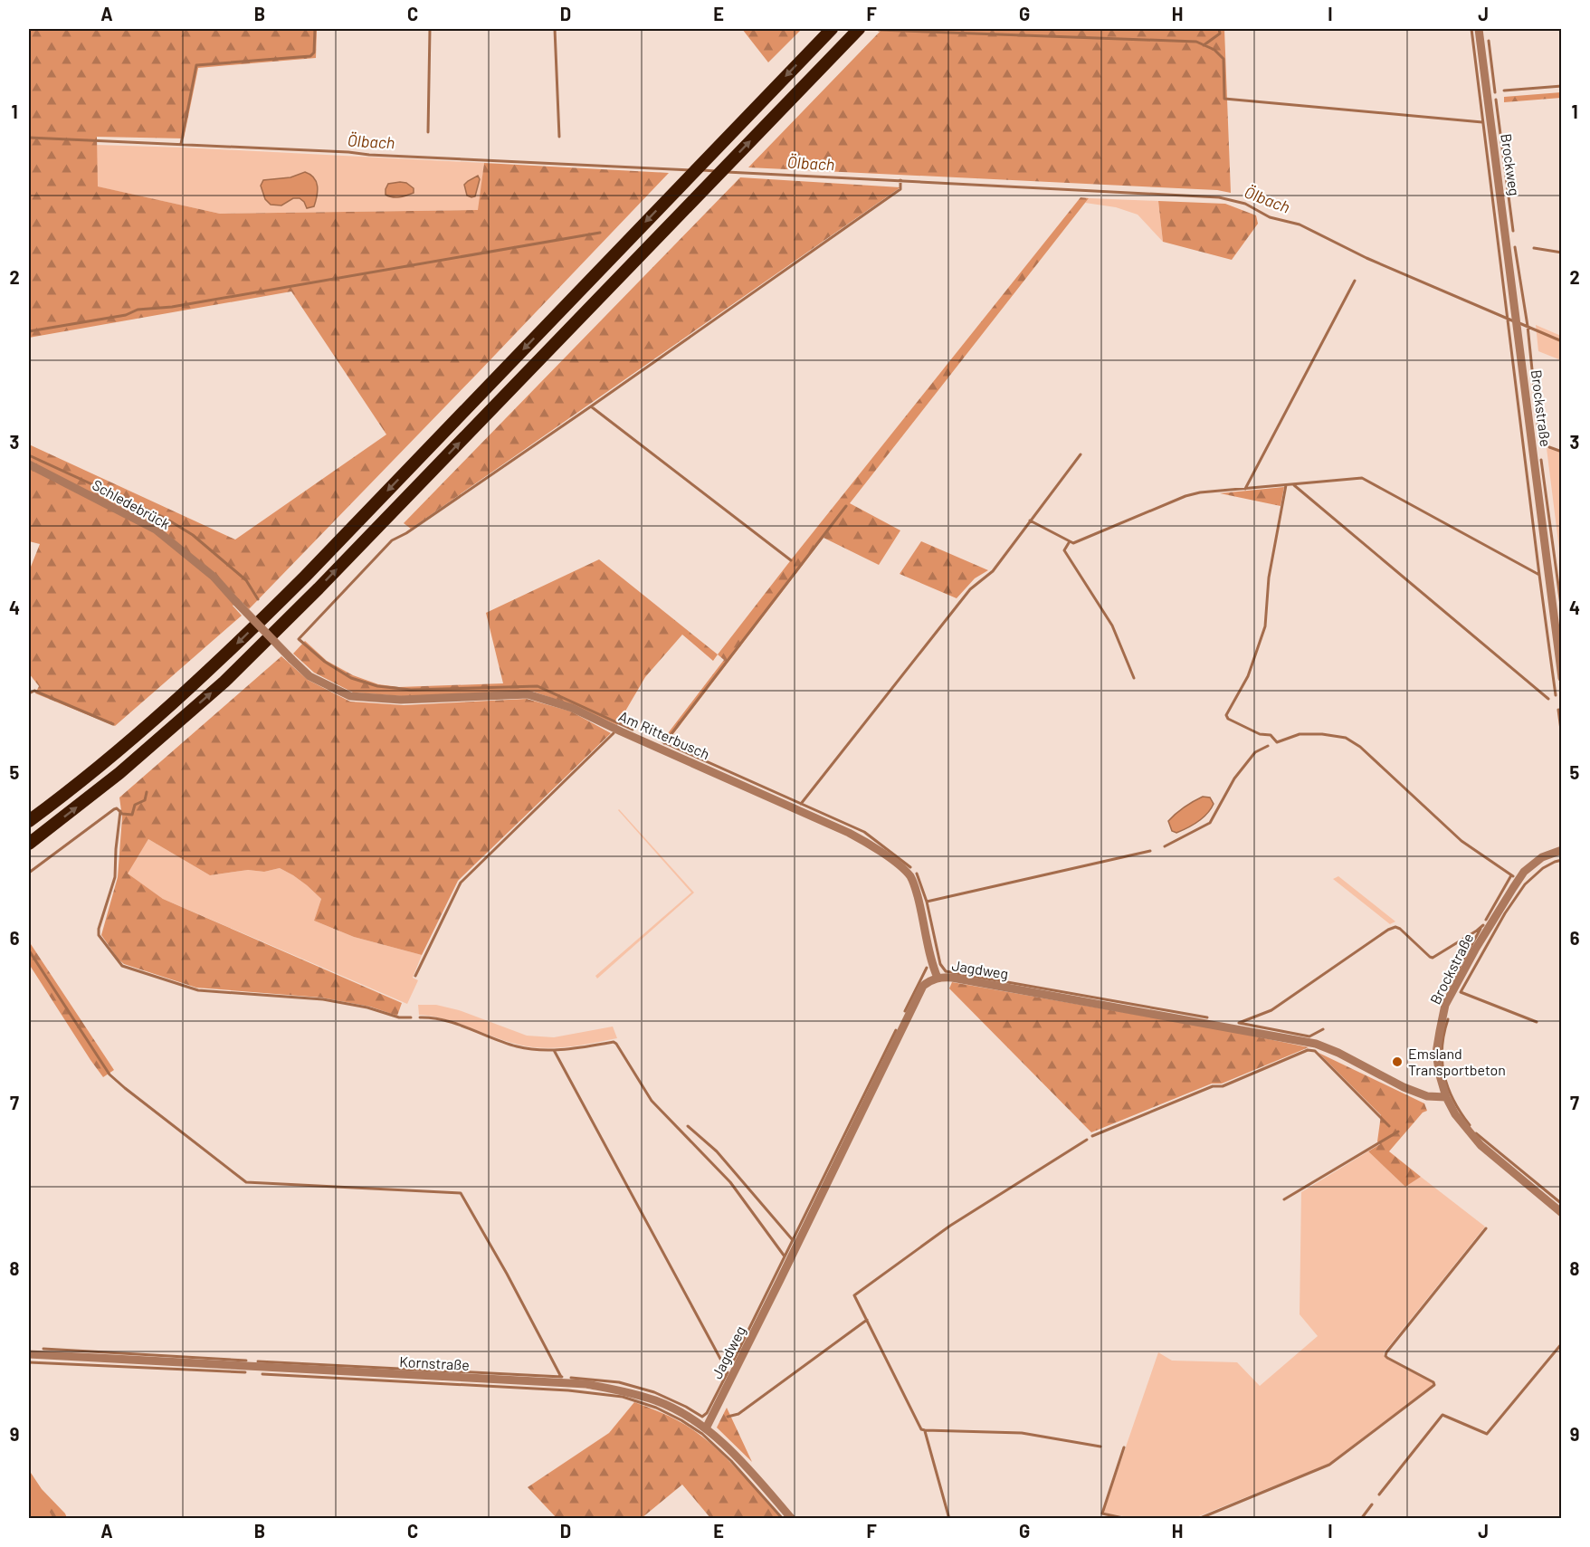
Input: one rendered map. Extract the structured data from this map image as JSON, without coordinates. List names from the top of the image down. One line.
{"streets":{"street":["Brockweg","Brockstraße","Schledebrück","Am Ritterbusch","Jagdweg","Kornstraße"]},"crossings":[["Brockweg","Brockstraße"],["Brockstraße","Jagdweg"],["Schledebrück","Am Ritterbusch"],["Am Ritterbusch","Jagdweg"],["Jagdweg","Kornstraße"]],"water":["Ölbach"],"places":["Emsland Transportbeton"],"grid":{"columns":["A","B","C","D","E","F","G","H","I","J"],"rows":["1","2","3","4","5","6","7","8","9"]}}
